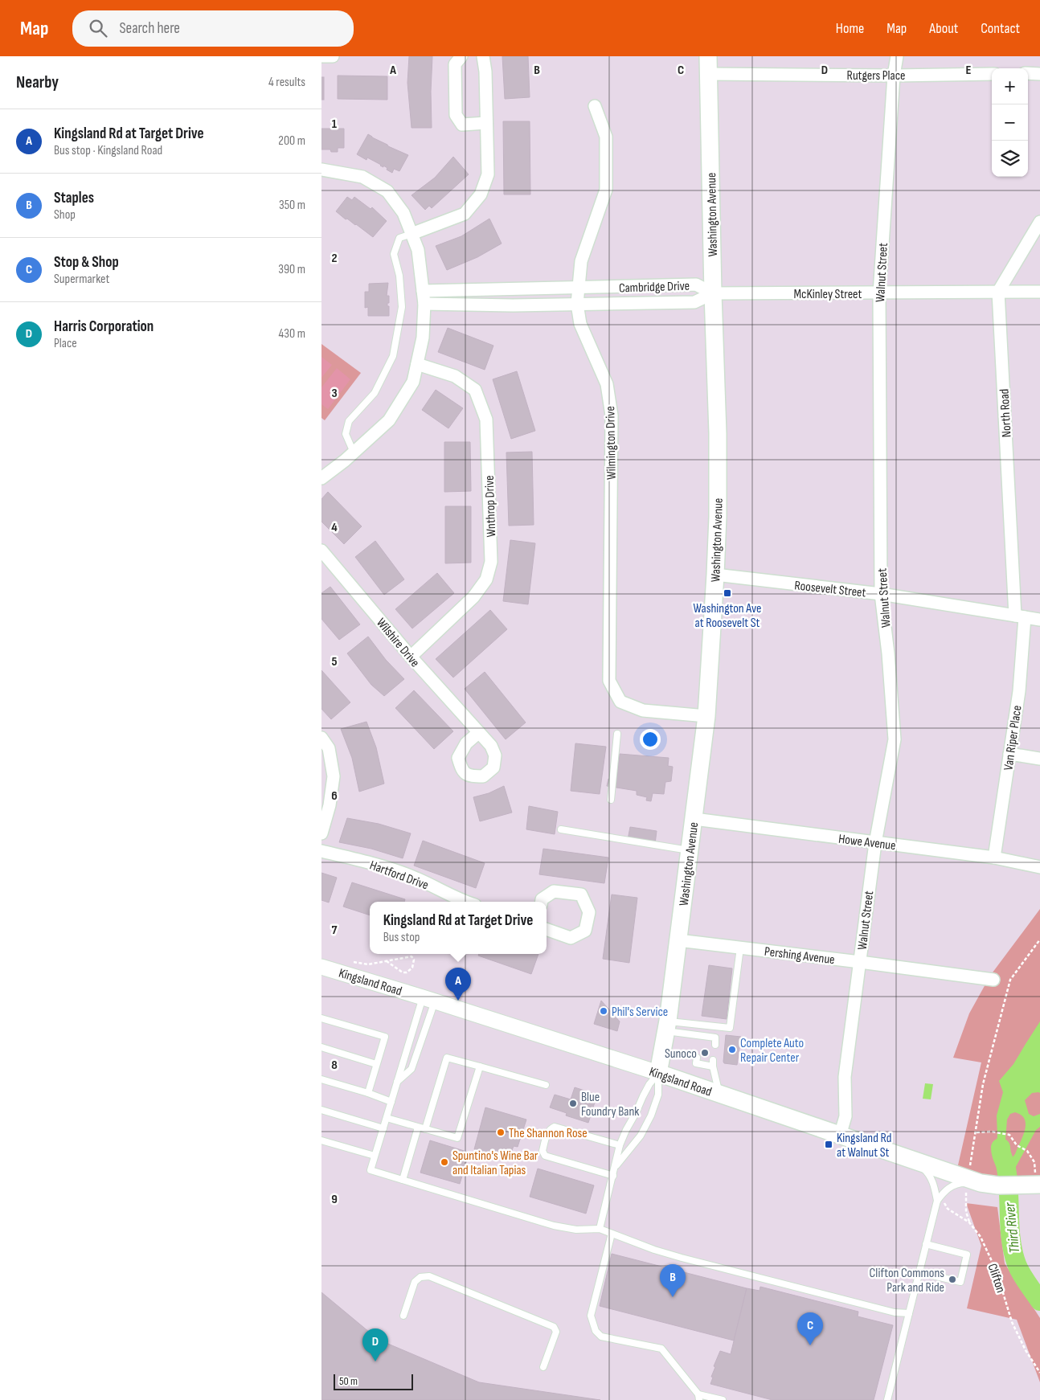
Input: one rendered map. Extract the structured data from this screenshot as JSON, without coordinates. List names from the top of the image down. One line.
{"streets":{"main road":["Washington Avenue","Kingsland Road"],"street":["Rutgers Place","Walnut Street","Cambridge Drive","McKinley Street","North Road","Wilmington Drive","Wnthrop Drive","Roosevelt Street","Wilshire Drive","Van Riper Place","Howe Avenue","Hartford Drive","Pershing Avenue"],"path":["Clifton"]},"crossings":[["Rutgers Place","Washington Avenue"],["Rutgers Place","Walnut Street"],["Washington Avenue","Cambridge Drive"],["Washington Avenue","McKinley Street"],["Washington Avenue","Wilmington Drive"],["Washington Avenue","Roosevelt Street"],["Washington Avenue","Howe Avenue"],["Washington Avenue","Pershing Avenue"],["Walnut Street","McKinley Street"],["Walnut Street","Roosevelt Street"],["Walnut Street","Howe Avenue"],["Walnut Street","Pershing Avenue"],["Walnut Street","Kingsland Road"],["Cambridge Drive","McKinley Street"],["Cambridge Drive","Wilmington Drive"],["McKinley Street","North Road"],["North Road","Roosevelt Street"],["North Road","Van Riper Place"],["Wnthrop Drive","Wilshire Drive"],["Roosevelt Street","Van Riper Place"],["Van Riper Place","Howe Avenue"]],"water":["Third River"],"places":{"transit":["Washington Ave at Roosevelt St","Kingsland Rd at Walnut St"],"other":["Phil's Service","Complete Auto Repair Center","Sunoco","Blue Foundry Bank","The Shannon Rose","Spuntino's Wine Bar and Italian Tapias","Clifton Commons Park and Ride"]},"scale_bar":"50 m","page":{"header":"Map","search":"Search here","nav":["Home","Map","About","Contact"],"heading":["Nearby","4 results"],"map_buttons":["+","−"],"list":[{"mark":"A","name":"Kingsland Rd at Target Drive","note":"Bus stop · Kingsland Road","value":"200 m"},{"mark":"B","name":"Staples","note":"Shop","value":"350 m"},{"mark":"C","name":"Stop & Shop","note":"Supermarket","value":"390 m"},{"mark":"D","name":"Harris Corporation","note":"Place","value":"430 m"}],"popup":["Kingsland Rd at Target Drive","Bus stop"],"pins":["A","B","C","D"],"scale":"50 m"},"grid":{"columns":["A","B","C","D","E"],"rows":["1","2","3","4","5","6","7","8","9"]}}
